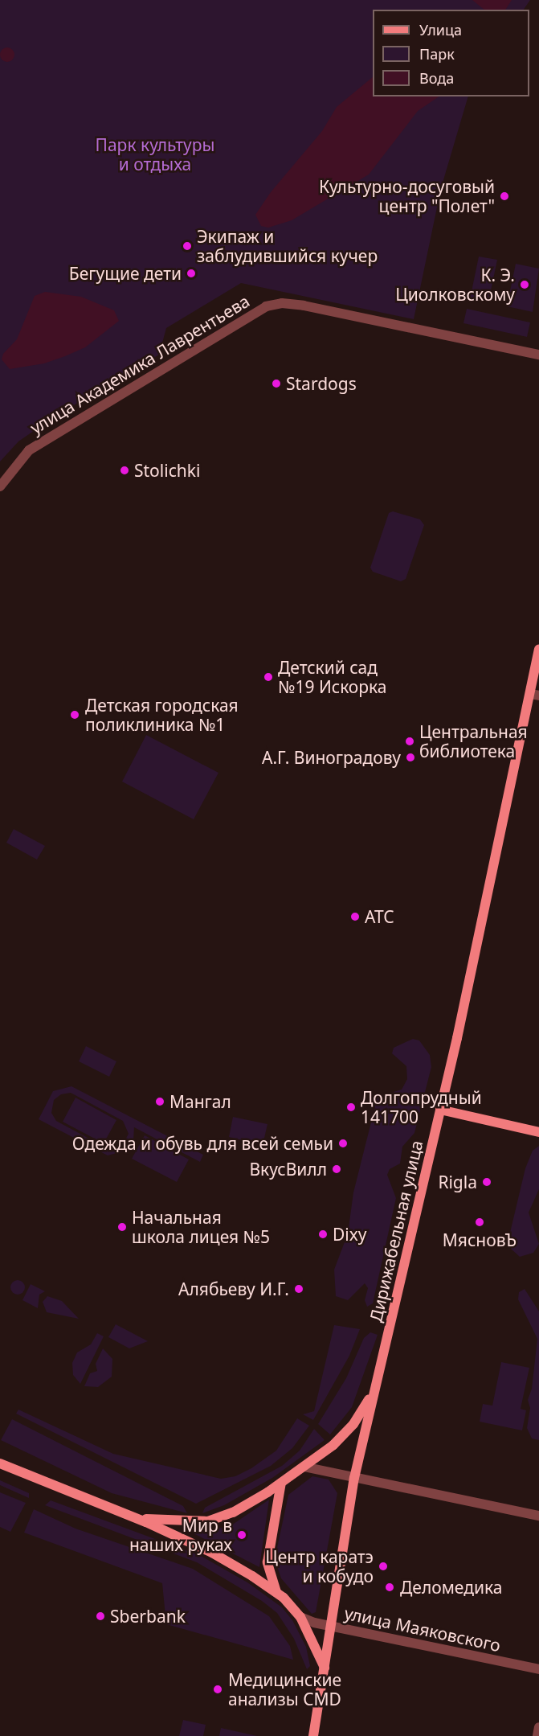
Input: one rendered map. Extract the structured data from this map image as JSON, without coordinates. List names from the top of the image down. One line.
{"streets":{"main road":["Дирижабельная улица"],"street":["улица Академика Лаврентьева","улица Маяковского"]},"crossings":[["Дирижабельная улица","улица Маяковского"]],"parks":["Парк культуры и отдыха"],"places":["Культурно-досуговый центр \"Полет\"","Экипаж и заблудившийся кучер","Бегущие дети","К. Э. Циолковскому","Stardogs","Stolichki","Детский сад №19 Искорка","Детская городская поликлиника №1","Центральная библиотека","А.Г. Виноградову","АТС","Мангал","Долгопрудный 141700","Одежда и обувь для всей семьи","ВкусВилл","Rigla","МясновЪ","Начальная школа лицея №5","Dixy","Алябьеву И.Г.","Мир в наших руках","Центр каратэ и кобудо","Деломедика","Sberbank","Медицинские анализы CMD"],"legend":["Улица","Парк","Вода"]}
